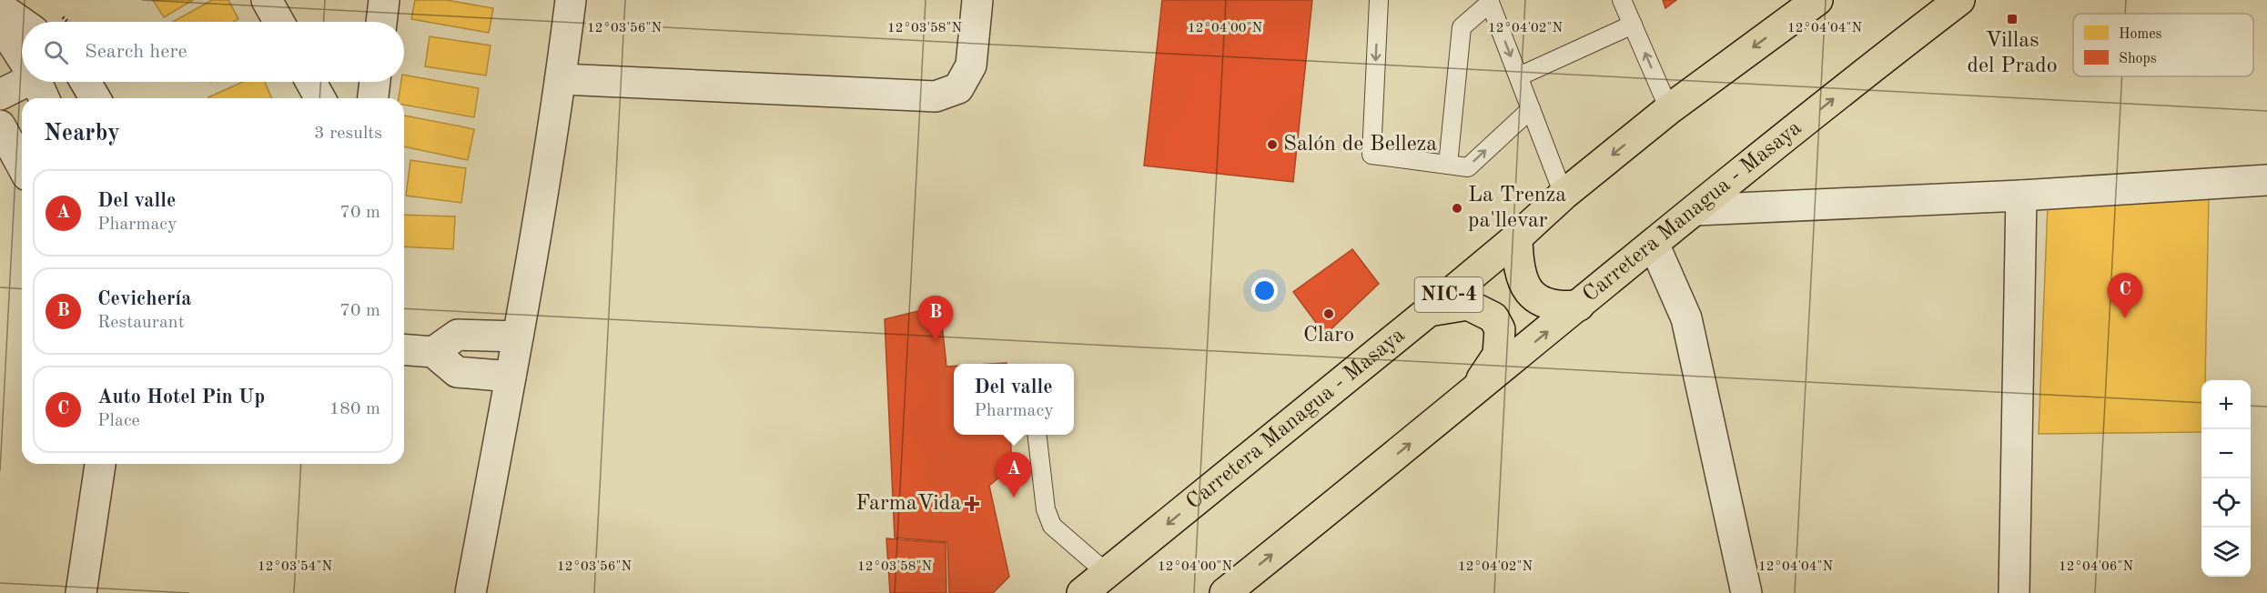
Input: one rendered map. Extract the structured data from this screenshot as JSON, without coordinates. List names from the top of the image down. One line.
{"streets":{"highway":["Carretera Managua - Masaya","NIC-4"]},"places":{"transit":["Villas del Prado"],"other":["Salón de Belleza","La Trenza pa'llevar","Claro"],"health":["FarmaVida"]},"legend":["Homes","Shops"],"page":{"search":"Search here","heading":["Nearby","3 results"],"list":[{"mark":"A","name":"Del valle","note":"Pharmacy","value":"70 m"},{"mark":"B","name":"Cevichería","note":"Restaurant","value":"70 m"},{"mark":"C","name":"Auto Hotel Pin Up","note":"Place","value":"180 m"}],"pins":["C","B","A"],"popup":["Del valle","Pharmacy"],"map_buttons":["+","−"]},"coordinates":["12°03'56\"N","12°04'02\"N","12°04'04\"N","12°03'58\"N","12°04'00\"N","12°03'54\"N","12°04'06\"N"]}
